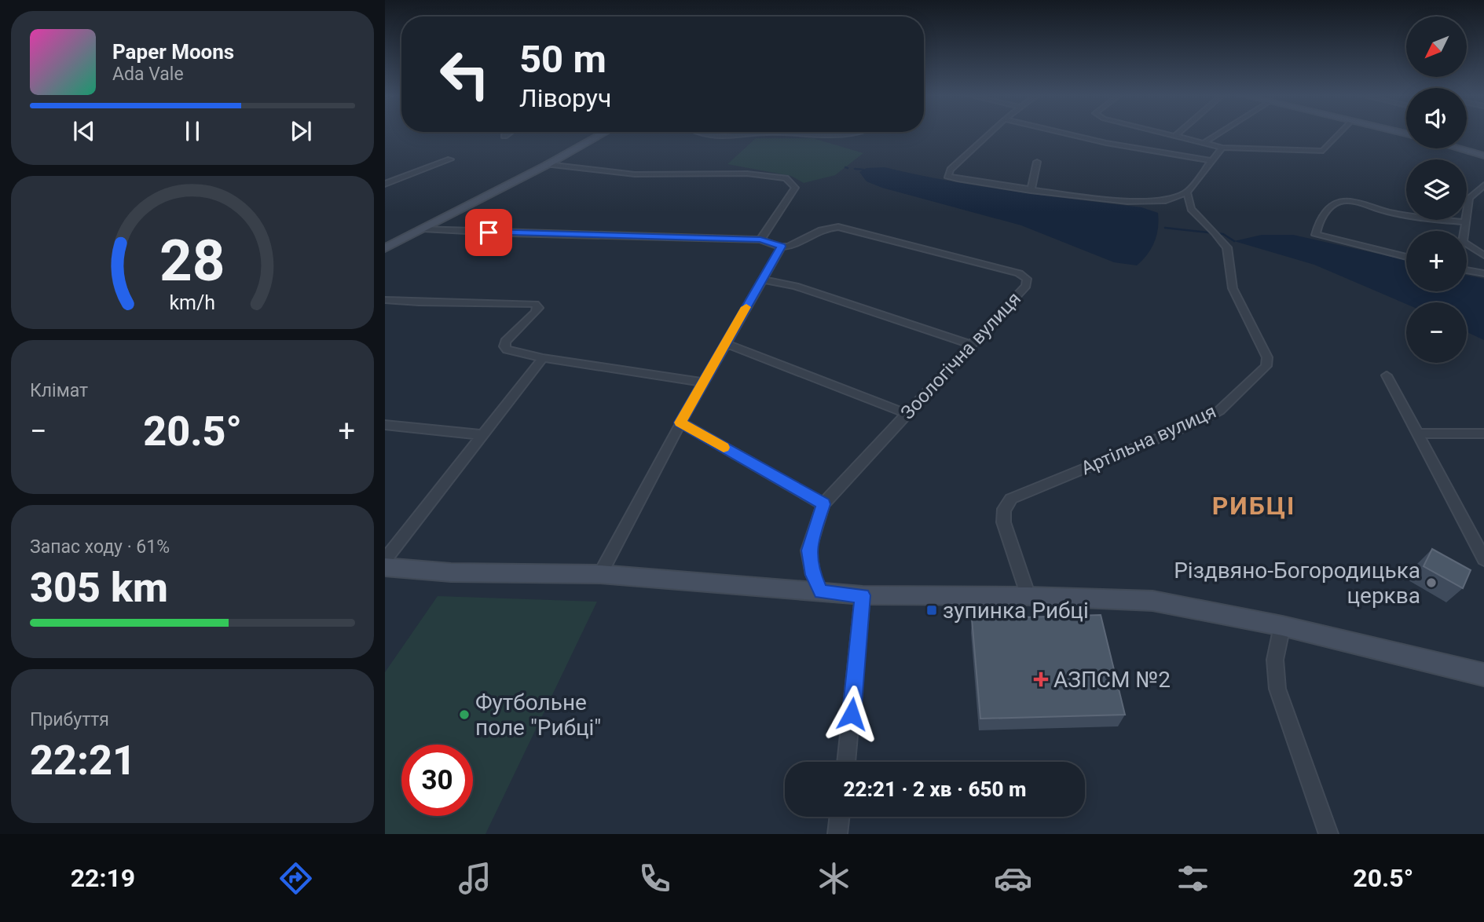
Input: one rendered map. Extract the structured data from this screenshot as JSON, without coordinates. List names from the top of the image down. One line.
{"streets":{"street":["Зоологічна вулиця","Артільна вулиця"]},"districts":["РИБЦІ"],"places":{"other":["Різдвяно-Богородицька церква","Футбольне поле \"Рибці\""],"transit":["зупинка Рибці"],"health":["АЗПСМ №2"]},"north":"bottom left","page":{"map_buttons":["+","−"],"turn":["50 m","Ліворуч"],"song":["Paper Moons","Ada Vale"],"tile":["Клімат",["Запас ходу · 61%","305 km"],["Прибуття","22:21"]],"heat":["−","20.5°","+"],"limit":"30","trip":"22:21 · 2 хв · 650 m","tabs":["22:19","20.5°"],"gauge":["28","km/h"]}}
